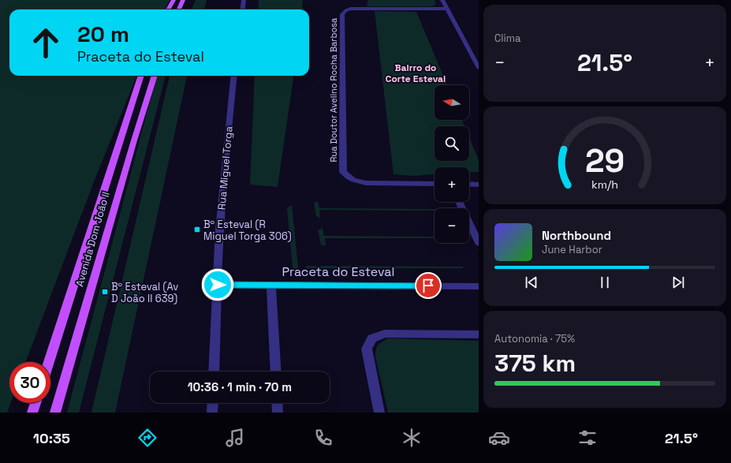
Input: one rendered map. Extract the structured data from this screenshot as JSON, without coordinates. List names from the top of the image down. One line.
{"streets":{"main road":["Avenida Dom João II"],"street":["Rua Doutor Avelino Rocha Barbosa","Rua Miguel Torga","Praceta do Esteval"]},"districts":["Bairro do Corte Esteval"],"places":{"transit":["Bº Esteval (R Miguel Torga 306)","Bº Esteval (Av D João II 639)"]},"north":"left","page":{"tile":["Clima",["Autonomia · 75%","375 km"]],"turn":["20 m","Praceta do Esteval"],"heat":["−","21.5°","+"],"map_buttons":["+","−"],"song":["Northbound","June Harbor"],"limit":"30","trip":"10:36 · 1 min · 70 m","tabs":["10:35","21.5°"],"gauge":["29","km/h"]}}
